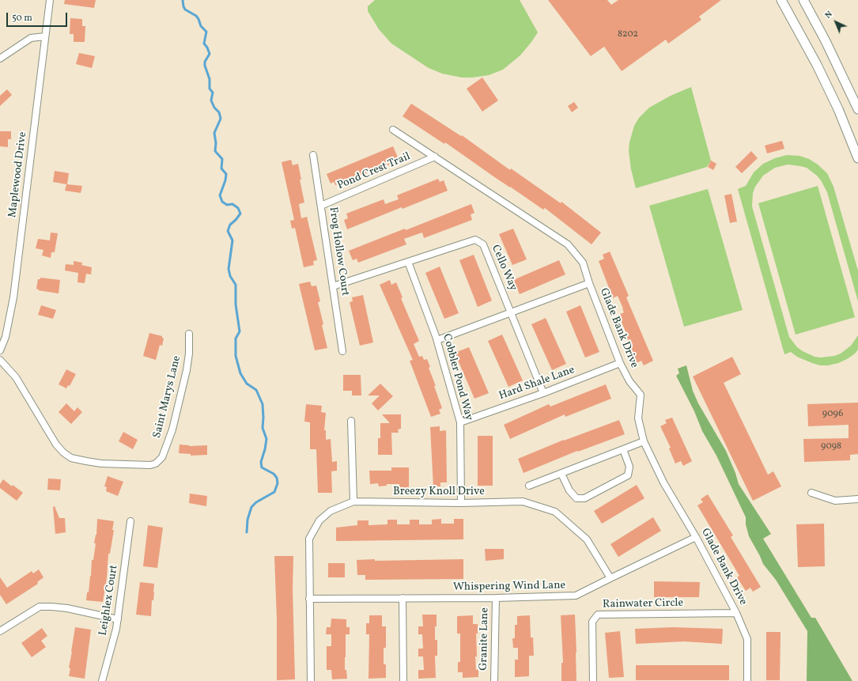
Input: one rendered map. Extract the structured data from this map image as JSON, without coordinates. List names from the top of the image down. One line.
{"streets":{"street":["Pond Crest Trail","Maplewood Drive","Frog Hollow Court","Cello Way","Glade Bank Drive","Cobbler Pond Way","Hard Shale Lane","Saint Marys Lane","Breezy Knoll Drive","Whispering Wind Lane","Leighlex Court","Rainwater Circle","Granite Lane"]},"crossings":[["Pond Crest Trail","Frog Hollow Court"],["Pond Crest Trail","Glade Bank Drive"],["Frog Hollow Court","Cello Way"],["Cello Way","Cobbler Pond Way"],["Cello Way","Hard Shale Lane"],["Glade Bank Drive","Hard Shale Lane"],["Glade Bank Drive","Whispering Wind Lane"],["Glade Bank Drive","Rainwater Circle"],["Cobbler Pond Way","Hard Shale Lane"],["Cobbler Pond Way","Breezy Knoll Drive"],["Breezy Knoll Drive","Whispering Wind Lane"],["Whispering Wind Lane","Granite Lane"]],"house_numbers":["8202","9096","9098"],"scale_bar":"50 m","north":"top left"}
